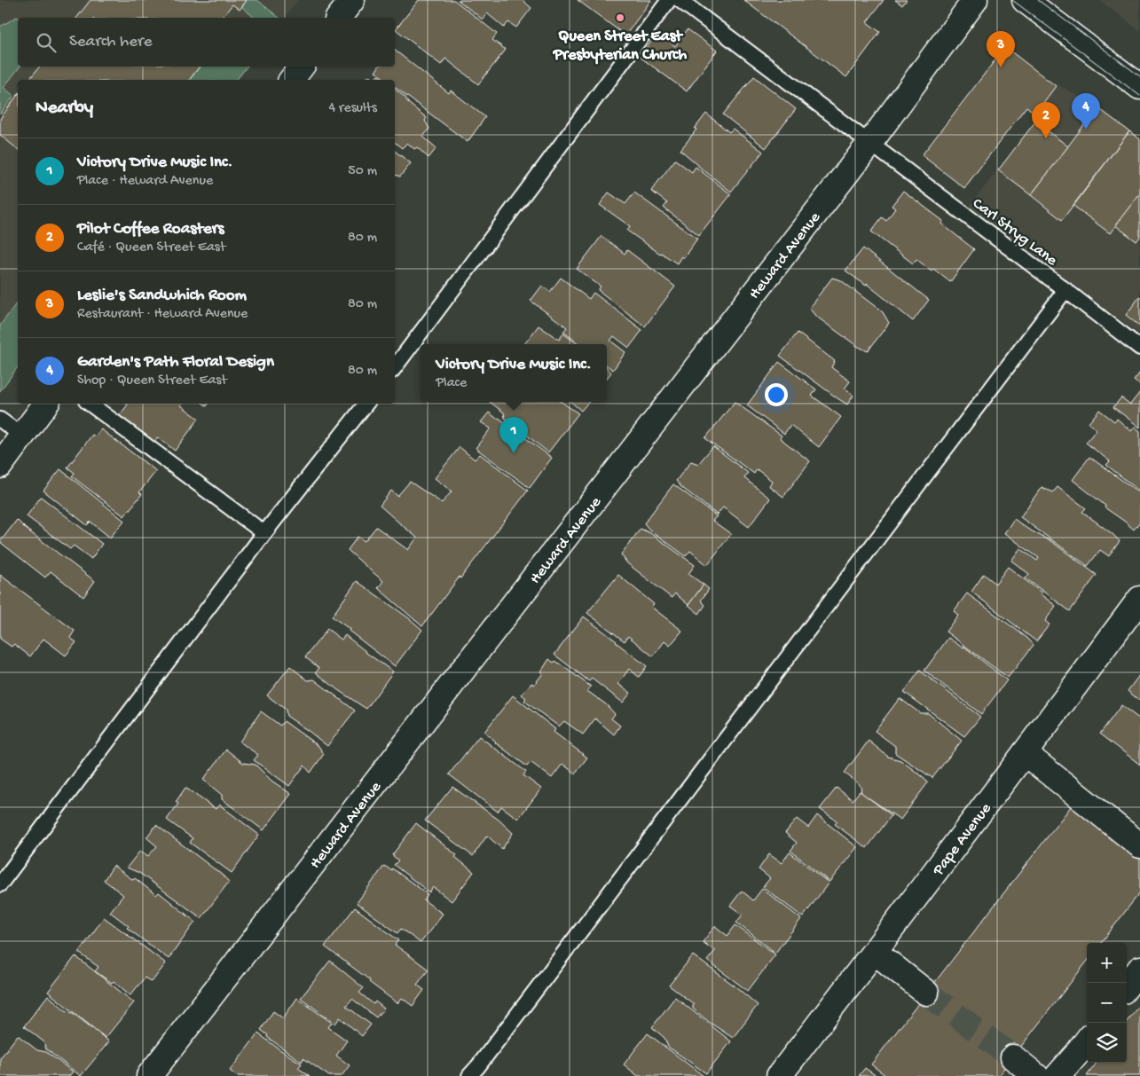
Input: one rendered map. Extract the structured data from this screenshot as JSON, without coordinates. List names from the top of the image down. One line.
{"streets":{"street":["Heward Avenue","Pape Avenue"],"lane":["Carl Stryg Lane"]},"crossings":[["Carl Stryg Lane","Heward Avenue"]],"places":["Queen Street East Presbyterian Church"],"page":{"search":"Search here","pins":["3","4","2","1"],"heading":["Nearby","4 results"],"list":[{"mark":"1","name":"Victory Drive Music Inc.","note":"Place · Heward Avenue","value":"50 m"},{"mark":"2","name":"Pilot Coffee Roasters","note":"Café · Queen Street East","value":"80 m"},{"mark":"3","name":"Leslie's Sandwhich Room","note":"Restaurant · Heward Avenue","value":"80 m"},{"mark":"4","name":"Garden's Path Floral Design","note":"Shop · Queen Street East","value":"80 m"}],"popup":["Victory Drive Music Inc.","Place"],"map_buttons":["+","−"]}}
